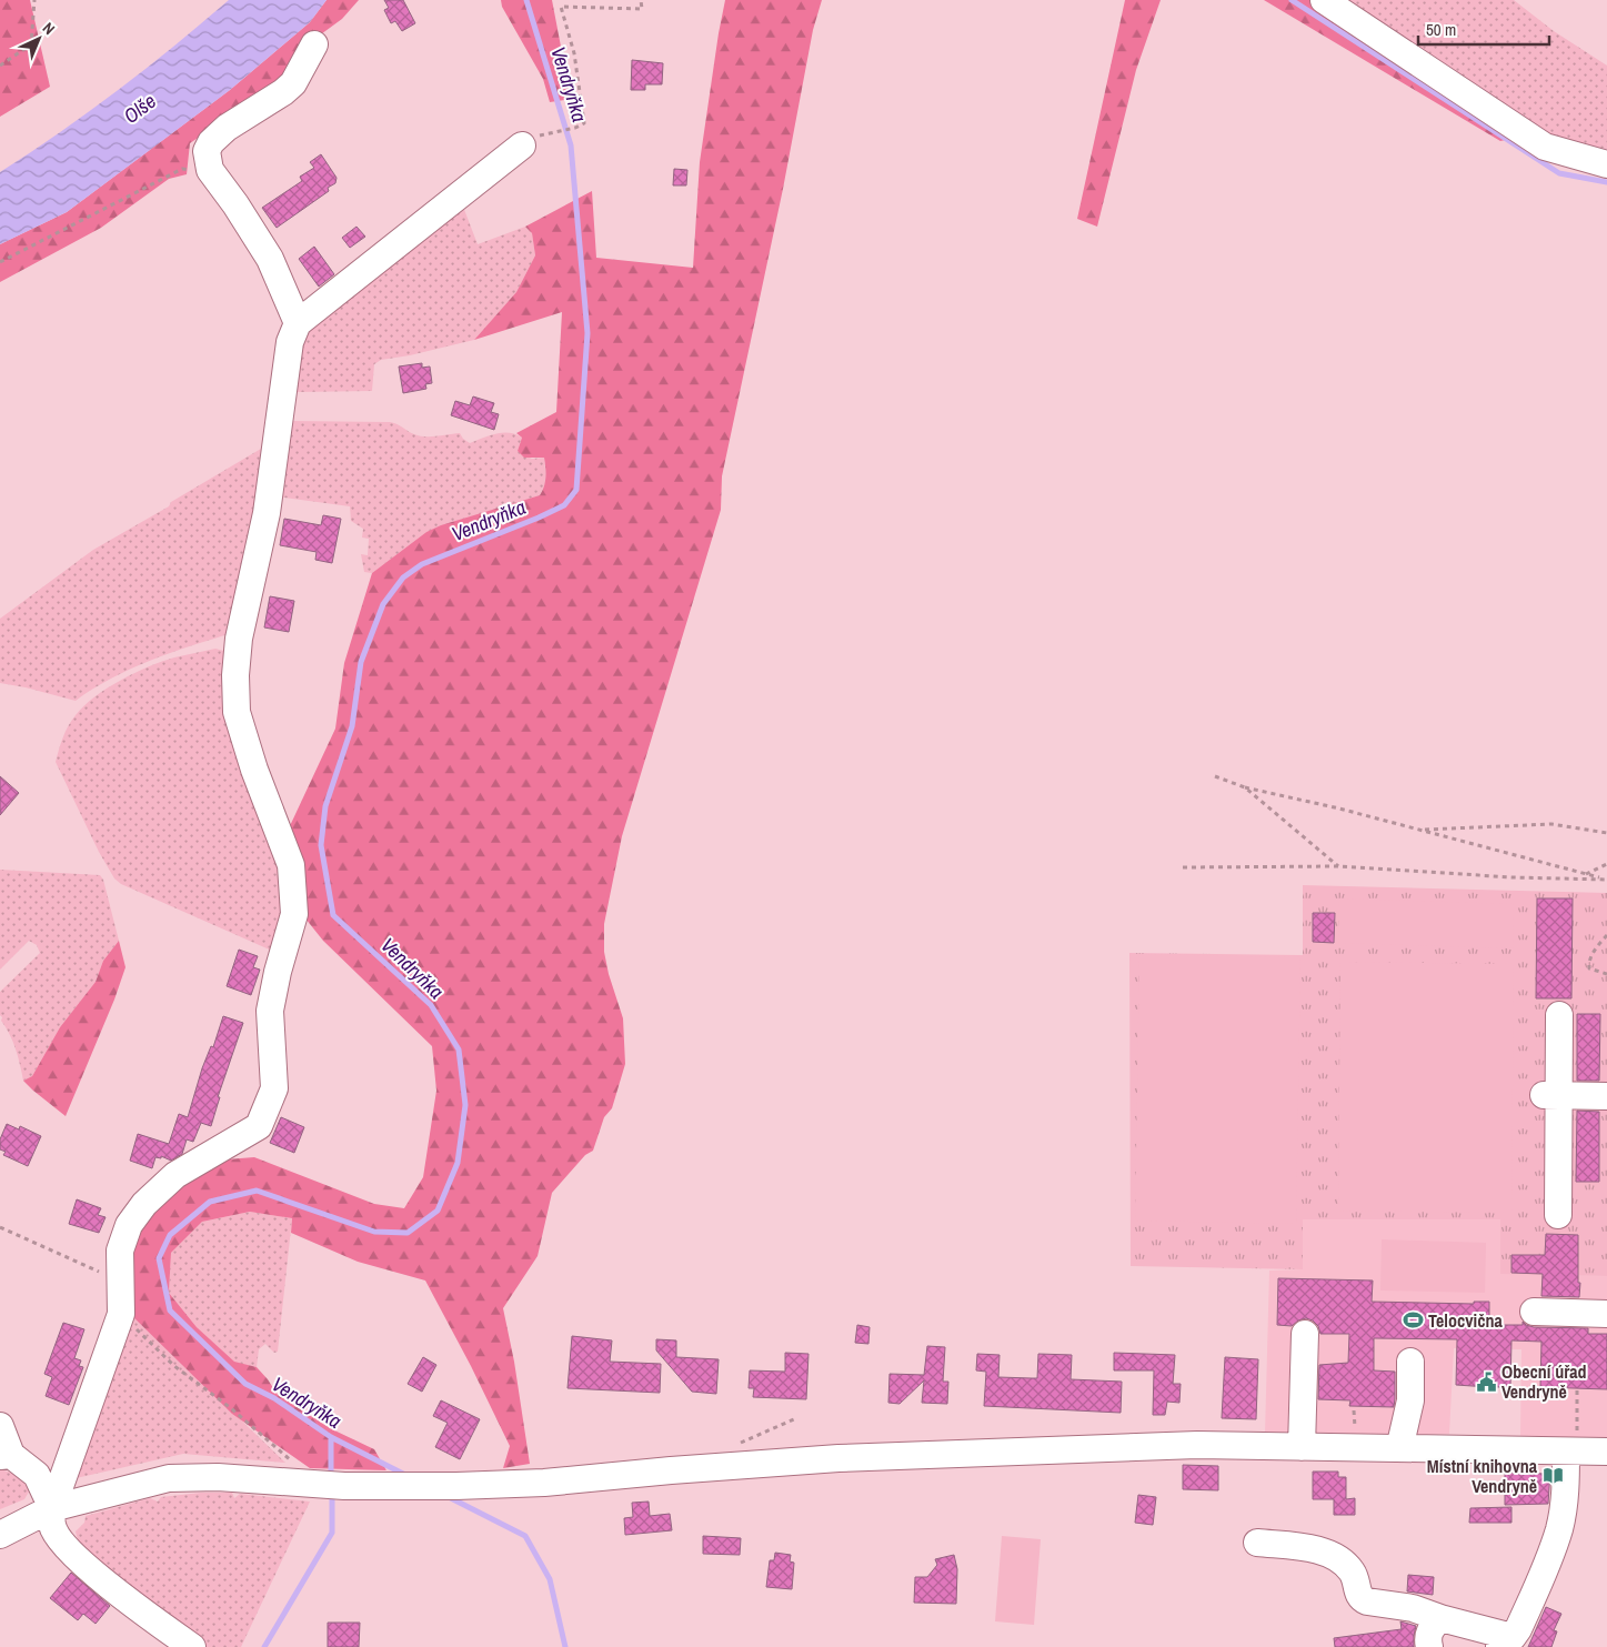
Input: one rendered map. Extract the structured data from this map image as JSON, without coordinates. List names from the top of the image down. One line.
{"water":["Vendryňka","Olše"],"places":{"sports":["Telocvična"],"public building":["Obecní úřad Vendryně"],"library":["Místní knihovna Vendryně"]},"scale_bar":"50 m","north":"top right"}
